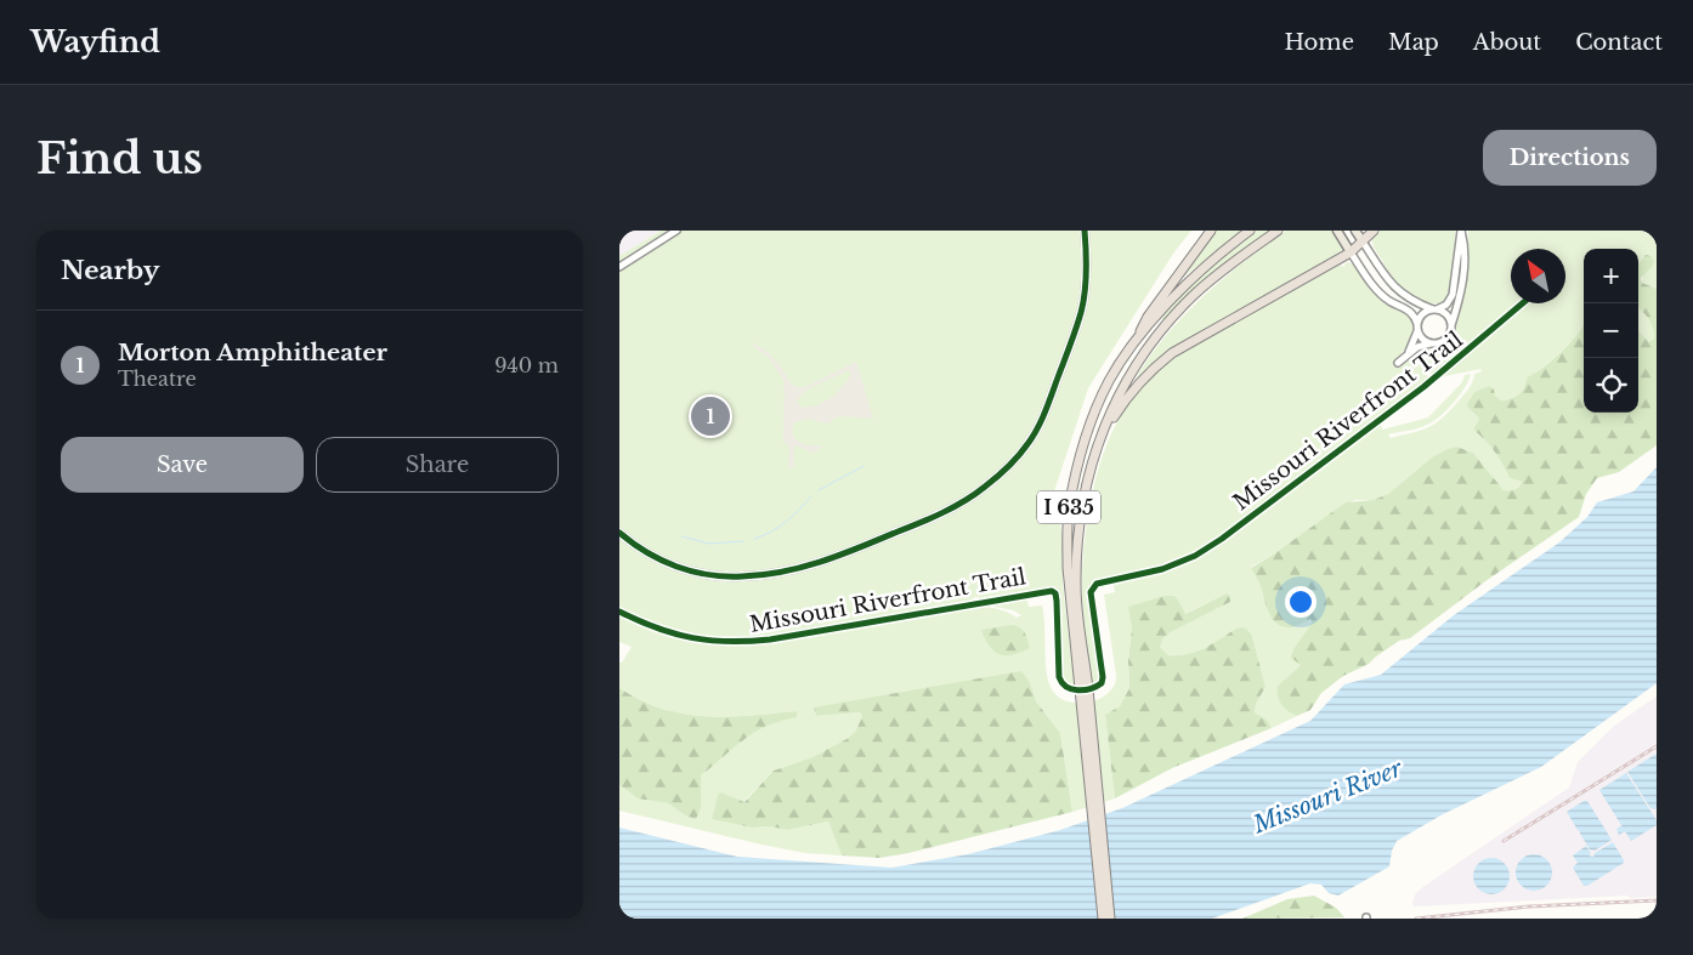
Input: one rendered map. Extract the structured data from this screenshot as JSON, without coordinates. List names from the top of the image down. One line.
{"streets":{"highway":["I 635"],"cycle path":["Missouri Riverfront Trail"]},"water":["Missouri River"],"north":"top left","page":{"header":"Wayfind","nav":["Home","Map","About","Contact"],"buttons":["Directions",["Save","Share"]],"title":"Find us","heading":"Nearby","map_buttons":["+","−"],"list":[{"mark":"1","name":"Morton Amphitheater","note":"Theatre","value":"940 m"}],"pins":"1"}}
